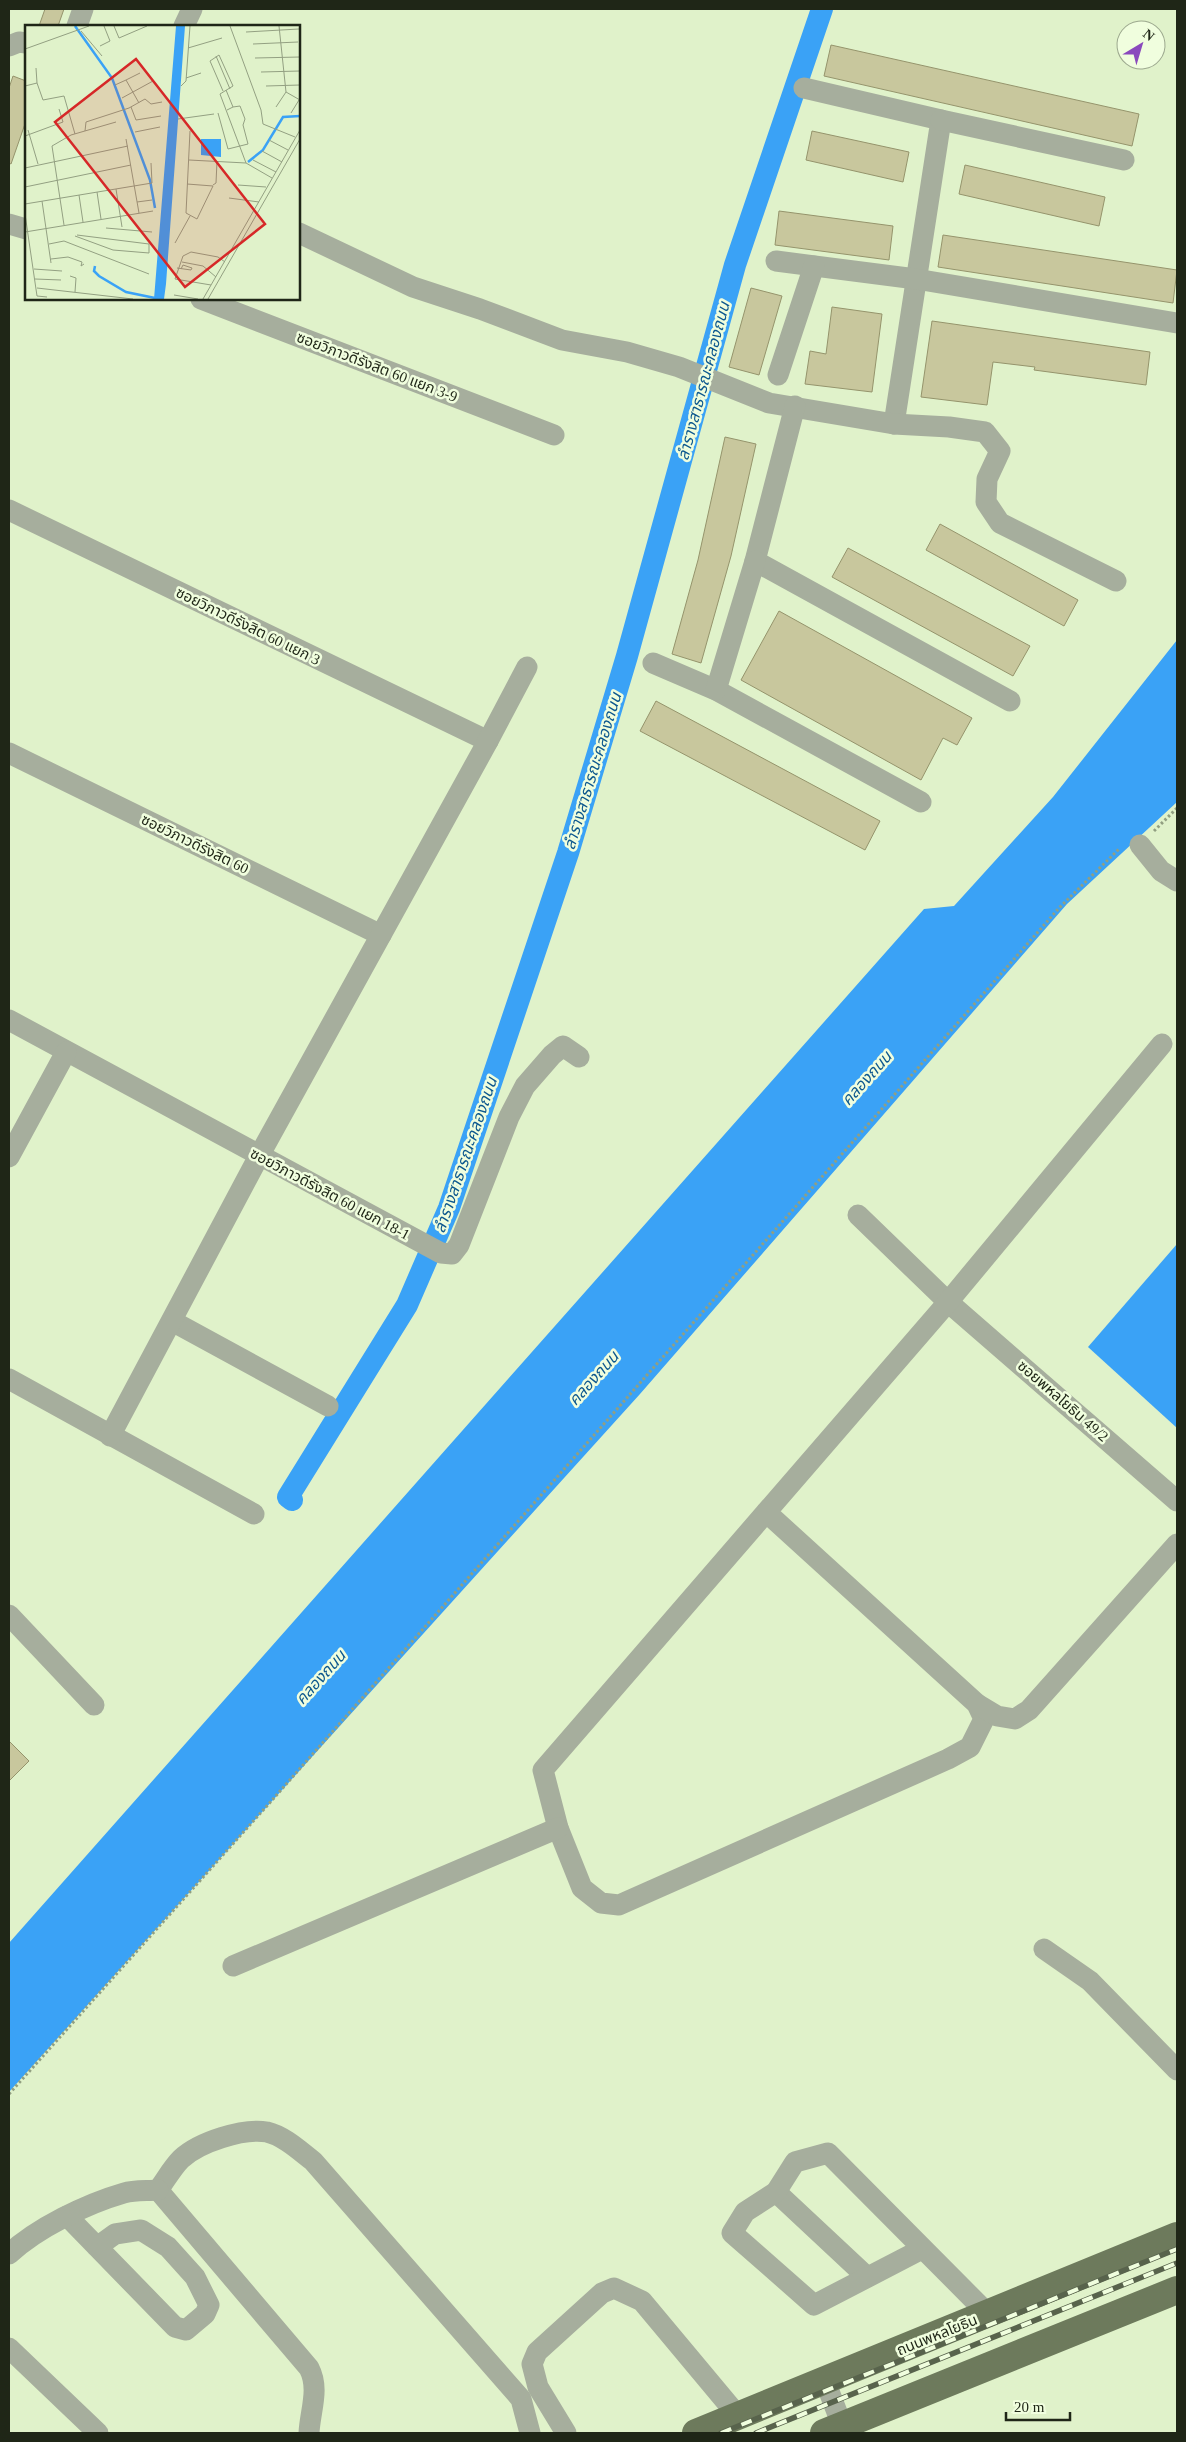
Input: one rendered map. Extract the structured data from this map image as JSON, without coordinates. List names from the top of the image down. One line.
{"streets":{"main road":["ถนนพหลโยธิน"],"street":["ซอยวิภาวดีรังสิต 60 แยก 3-9","ซอยวิภาวดีรังสิต 60 แยก 3","ซอยวิภาวดีรังสิต 60","ซอยวิภาวดีรังสิต 60 แยก 18-1","ซอยพหลโยธิน 49/2"]},"water":["ลำรางสาธารณะคลองถนน","คลองถนน"],"scale_bar":"20 m","north":"top right"}
